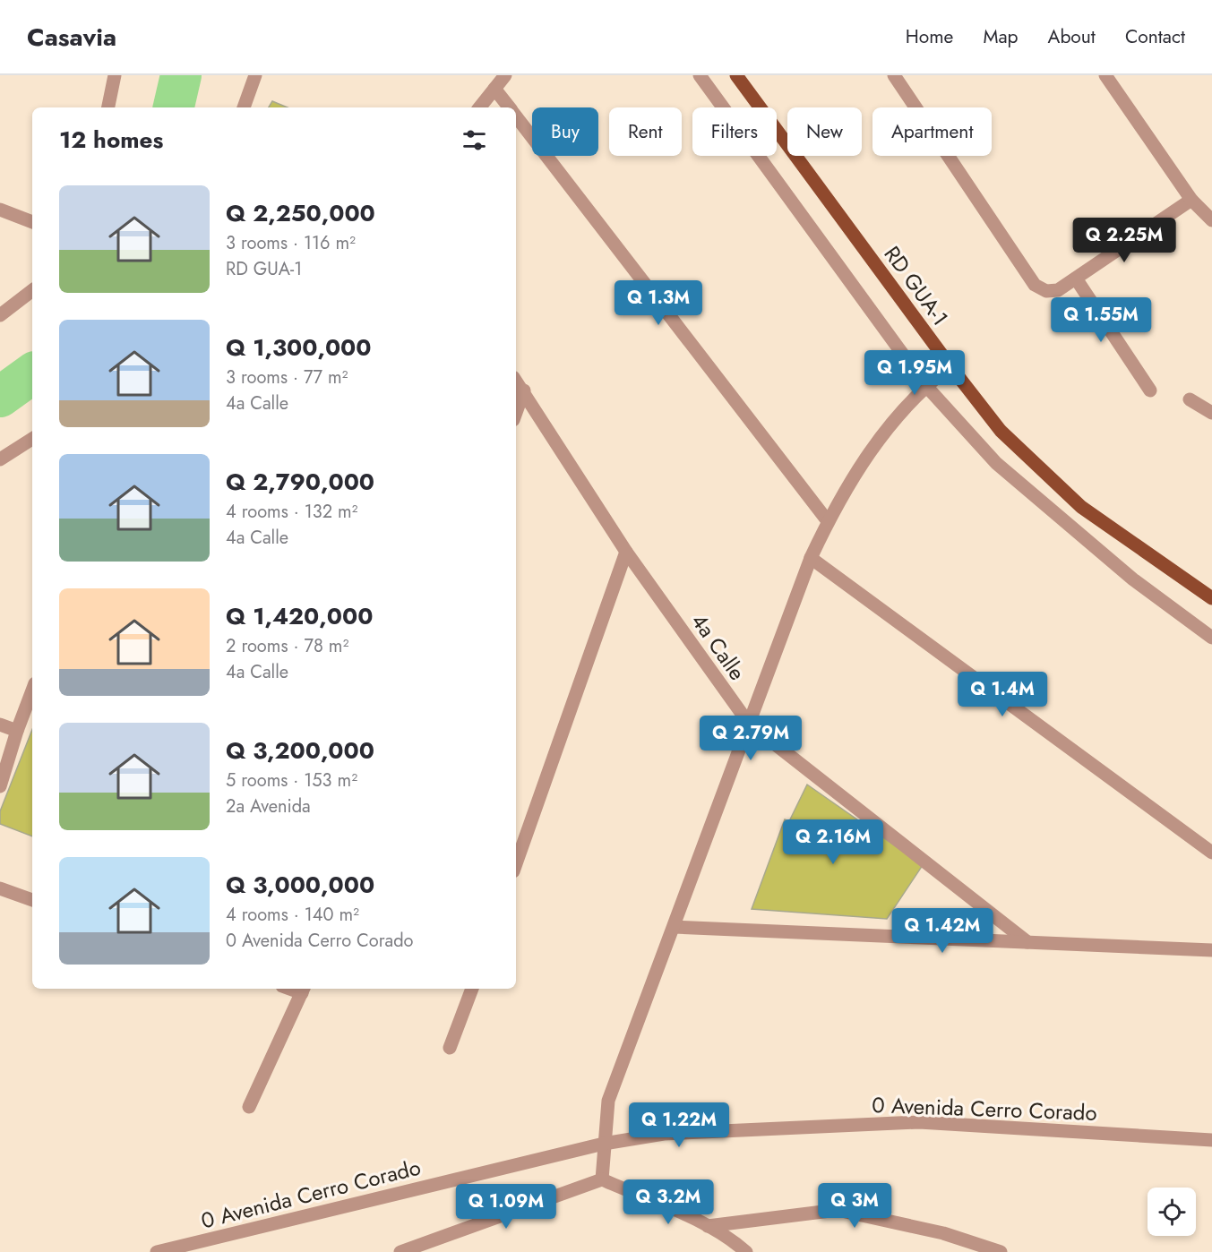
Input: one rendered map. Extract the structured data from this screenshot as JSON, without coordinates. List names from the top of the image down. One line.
{"streets":{"main road":["RD GUA-1"],"street":["4a Calle","0 Avenida Cerro Corado"]},"page":{"header":"Casavia","nav":["Home","Map","About","Contact"],"chip":["Buy","Rent","Filters","New","Apartment"],"heading":"12 homes","list":[{"name":"Q 2,250,000","note":"3 rooms · 116 m² · RD GUA-1"},{"name":"Q 1,300,000","note":"3 rooms · 77 m² · 4a Calle"},{"name":"Q 2,790,000","note":"4 rooms · 132 m² · 4a Calle"},{"name":"Q 1,420,000","note":"2 rooms · 78 m² · 4a Calle"},{"name":"Q 3,200,000","note":"5 rooms · 153 m² · 2a Avenida"},{"name":"Q 3,000,000","note":"4 rooms · 140 m² · 0 Avenida Cerro Corado"}],"price":["Q 2.25M","Q 1.3M","Q 1.55M","Q 1.95M","Q 1.4M","Q 2.79M","Q 2.16M","Q 1.42M","Q 1.22M","Q 3.2M","Q 3M","Q 1.09M"]}}
